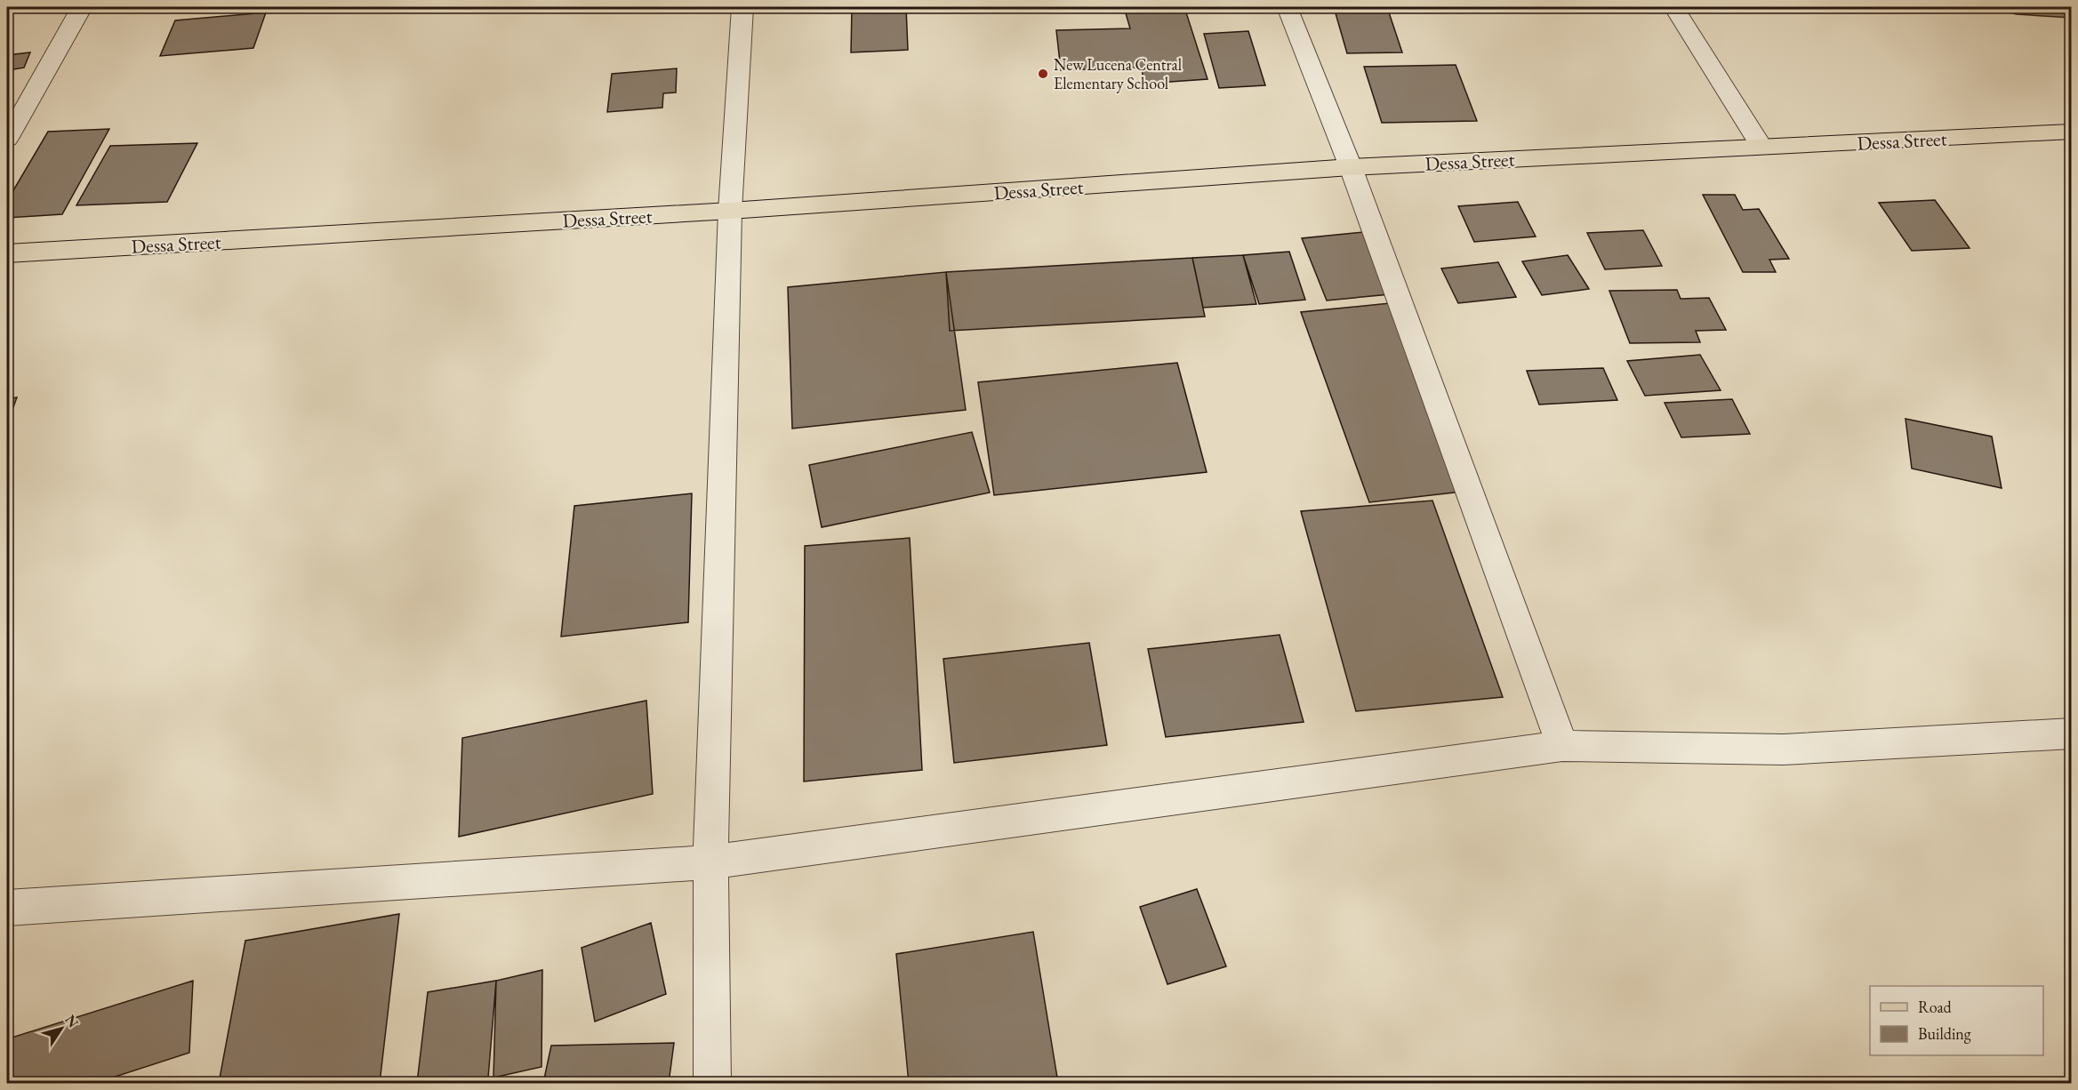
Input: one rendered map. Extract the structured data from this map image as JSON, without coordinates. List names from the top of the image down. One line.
{"streets":{"main road":["Dessa Street"]},"places":["New Lucena Central Elementary School"],"legend":["Road","Building"],"north":"top right"}
